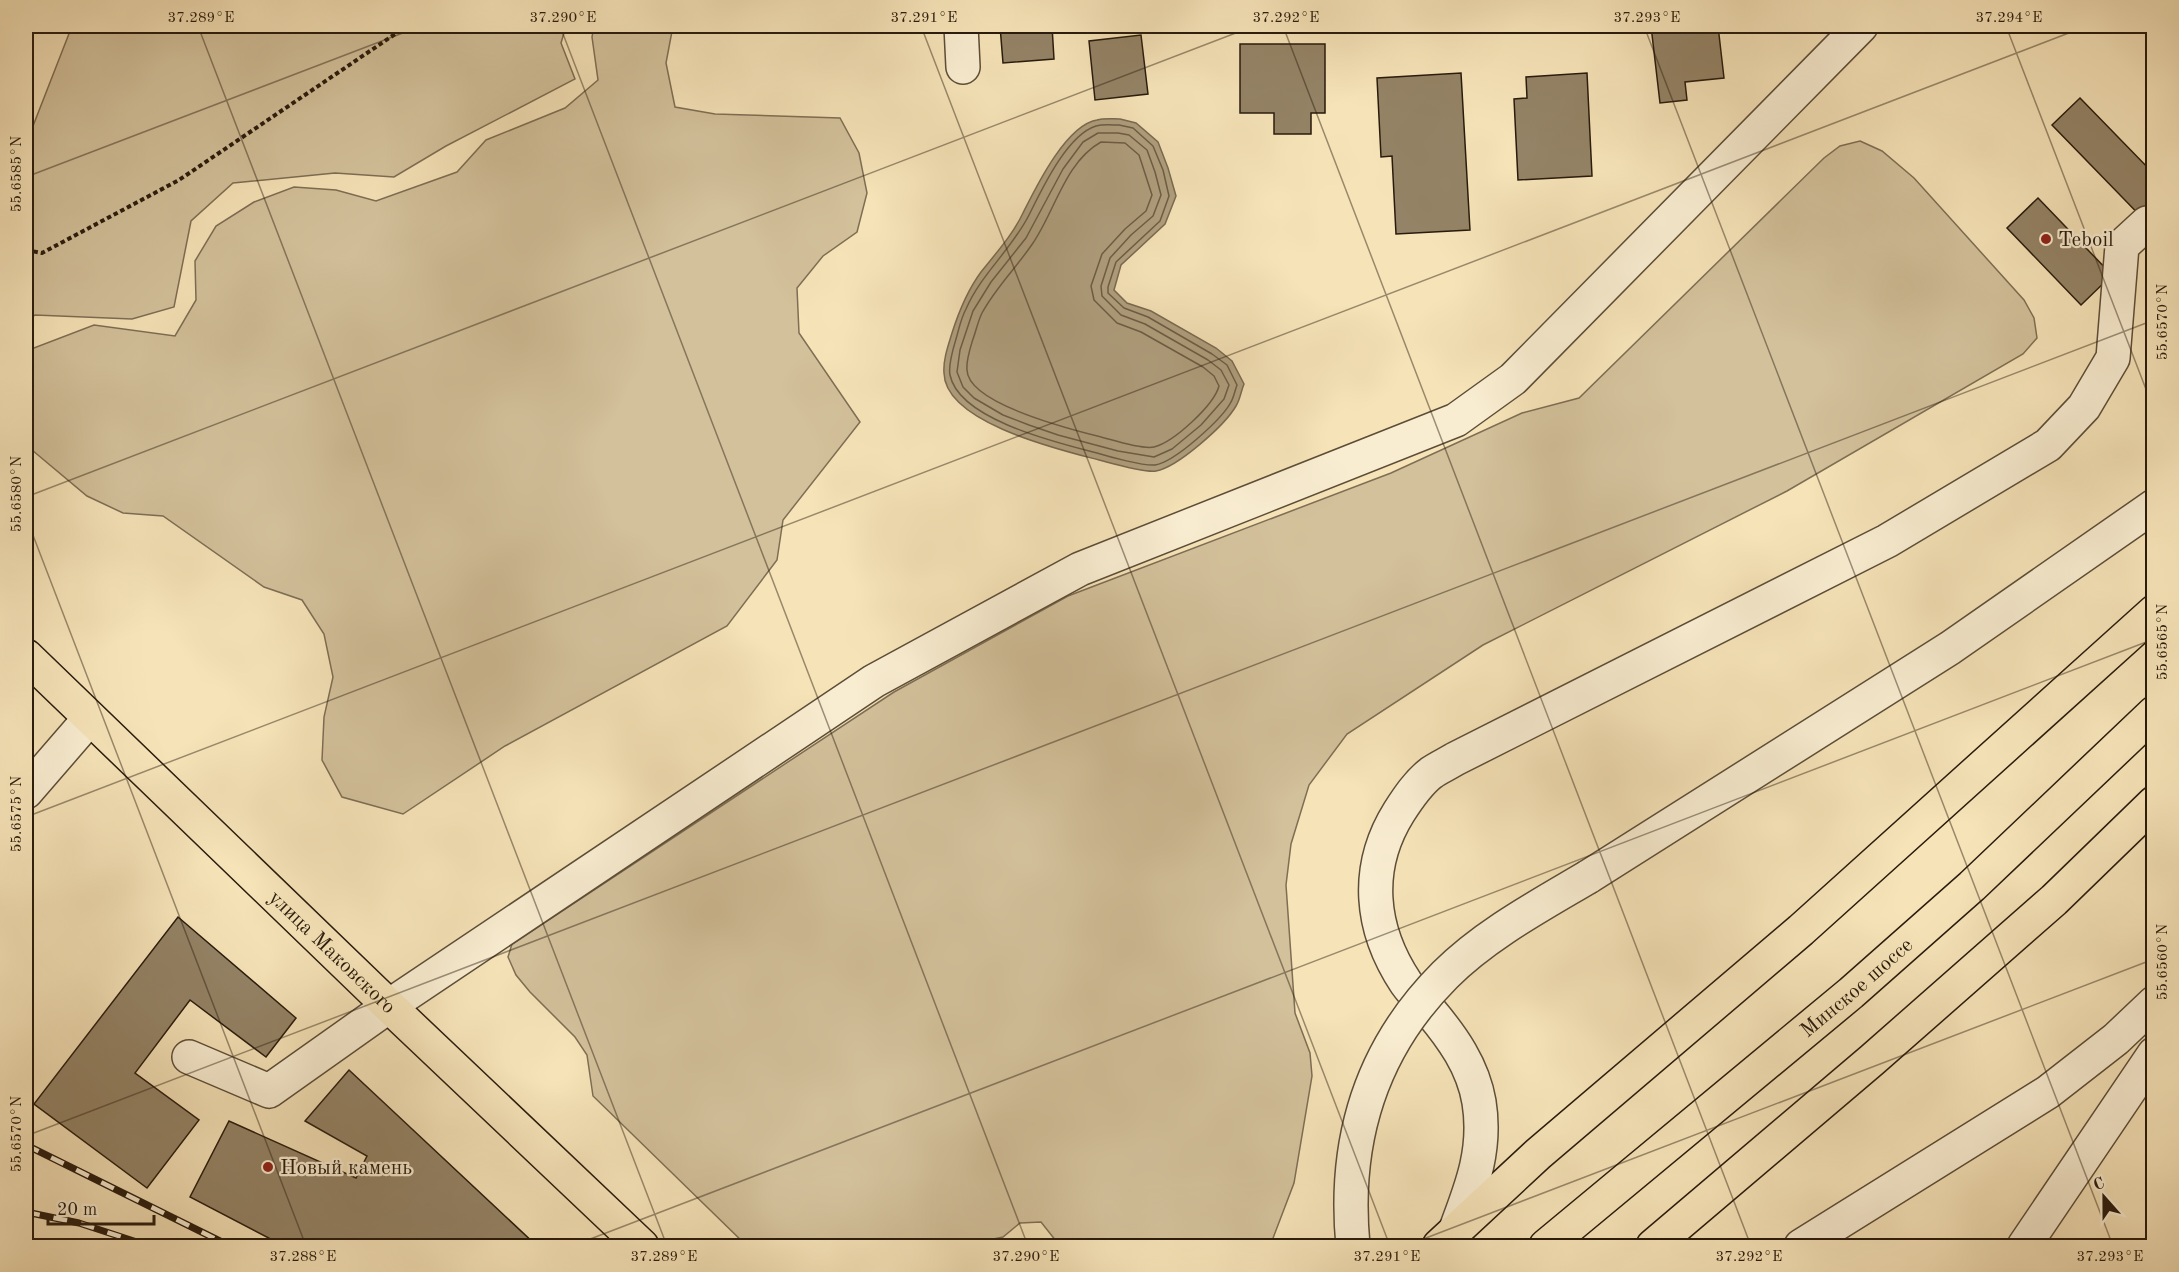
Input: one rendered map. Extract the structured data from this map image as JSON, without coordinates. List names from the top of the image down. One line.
{"streets":{"main road":["улица Маковского","Минское шоссе"]},"places":["Teboil","Новый камень"],"scale_bar":"20 m","north":"top","coordinates":["37.289°E","37.290°E","37.291°E","37.292°E","37.293°E","37.294°E","55.6585°N","55.6570°N","55.6580°N","55.6565°N","55.6575°N","55.6560°N","37.288°E"]}
